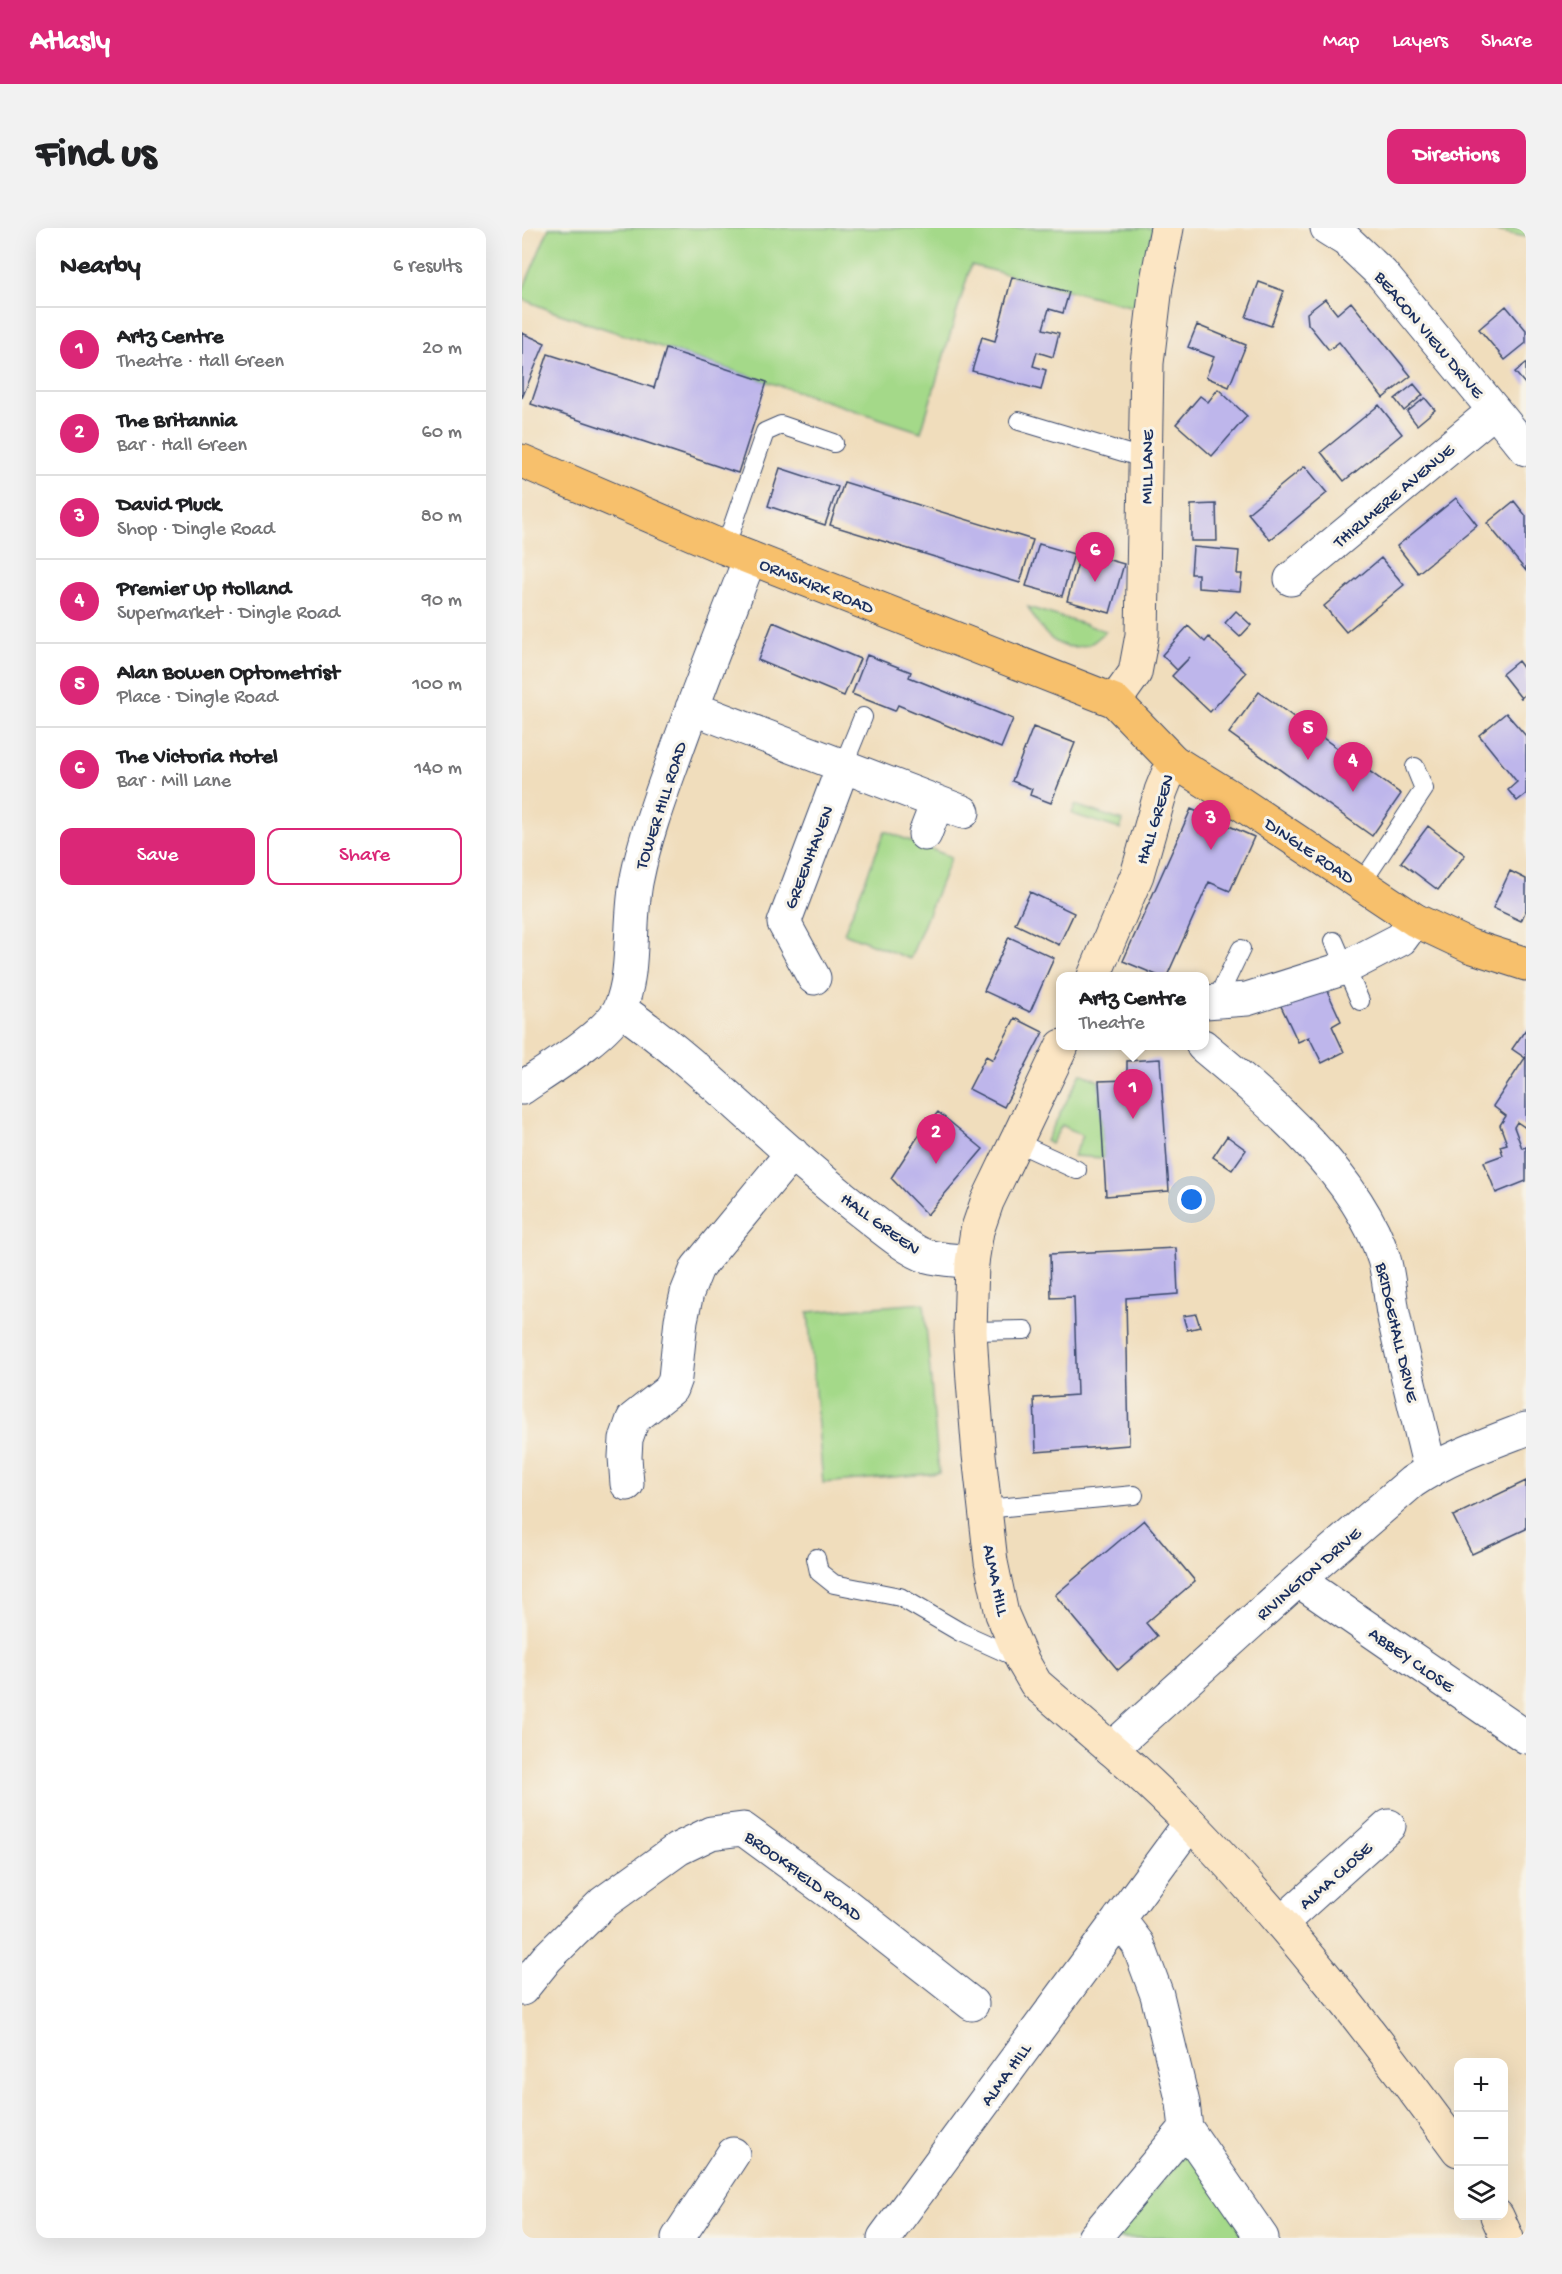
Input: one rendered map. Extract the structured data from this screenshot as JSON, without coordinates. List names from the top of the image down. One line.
{"streets":{"main road":["ORMSKIRK ROAD","DINGLE ROAD"],"street":["BEACON VIEW DRIVE","MILL LANE","THIRLMERE AVENUE","TOWER HILL ROAD","HALL GREEN","GREENHAVEN","BRIDGEHALL DRIVE","RIVINGTON DRIVE","ALMA HILL","ABBEY CLOSE","BROOKFIELD ROAD","ALMA CLOSE"]},"crossings":[["BEACON VIEW DRIVE","THIRLMERE AVENUE"],["MILL LANE","ORMSKIRK ROAD"],["MILL LANE","DINGLE ROAD"],["ORMSKIRK ROAD","TOWER HILL ROAD"],["ORMSKIRK ROAD","DINGLE ROAD"],["TOWER HILL ROAD","HALL GREEN"],["HALL GREEN","DINGLE ROAD"],["HALL GREEN","ALMA HILL"],["BRIDGEHALL DRIVE","RIVINGTON DRIVE"],["RIVINGTON DRIVE","ALMA HILL"],["RIVINGTON DRIVE","ABBEY CLOSE"],["ALMA HILL","ALMA CLOSE"]],"page":{"header":"Atlasly","nav":["Map","Layers","Share"],"buttons":["Directions",["Save","Share"]],"title":"Find us","heading":["Nearby","6 results"],"list":[{"mark":"1","name":"Artz Centre","note":"Theatre · Hall Green","value":"20 m"},{"mark":"2","name":"The Britannia","note":"Bar · Hall Green","value":"60 m"},{"mark":"3","name":"David Pluck","note":"Shop · Dingle Road","value":"80 m"},{"mark":"4","name":"Premier Up Holland","note":"Supermarket · Dingle Road","value":"90 m"},{"mark":"5","name":"Alan Bowen Optometrist","note":"Place · Dingle Road","value":"100 m"},{"mark":"6","name":"The Victoria Hotel","note":"Bar · Mill Lane","value":"140 m"}],"pins":["6","5","4","3","1","2"],"popup":["Artz Centre","Theatre"],"map_buttons":["+","−"]}}
